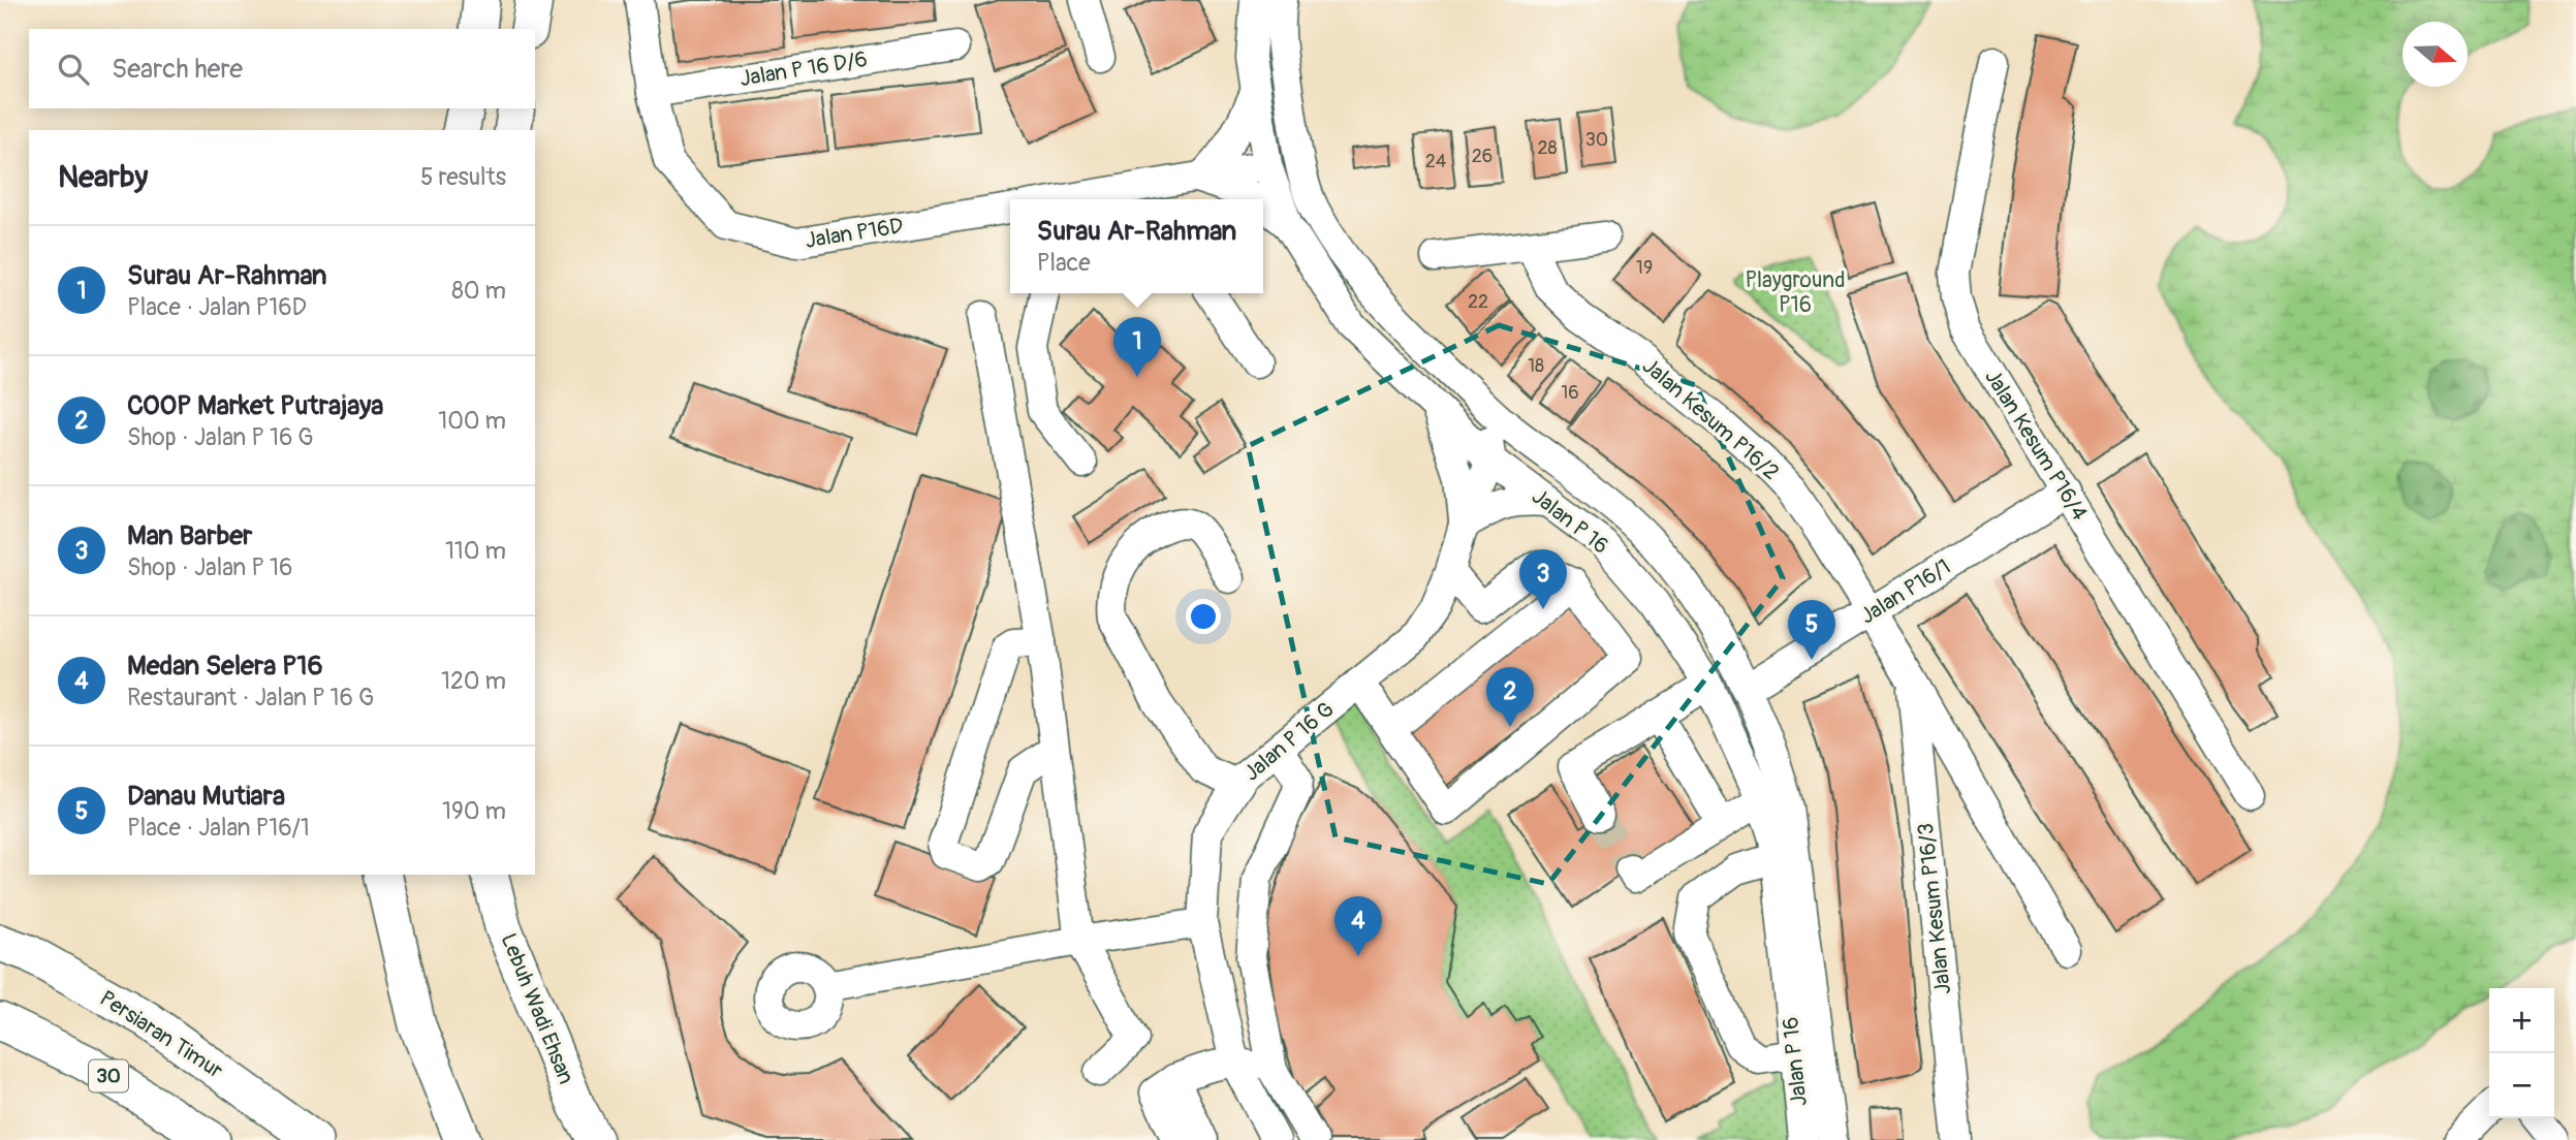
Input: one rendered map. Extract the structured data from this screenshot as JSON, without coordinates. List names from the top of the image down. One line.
{"streets":{"main road":["Lebuh Wadi Ehsan","Persiaran Timur","30"],"street":["Jalan P 16 D/6","Jalan P16D","Jalan Kesum P16/2","Jalan Kesum P16/4","Jalan P 16","Jalan P16/1","Jalan P 16 G","Jalan Kesum P16/3"]},"crossings":[["Jalan P 16 D/6","Jalan P16D"],["Jalan Kesum P16/2","Jalan P16/1"],["Jalan Kesum P16/2","Jalan Kesum P16/3"],["Jalan Kesum P16/4","Jalan P16/1"],["Jalan P 16","Jalan P16/1"],["Jalan P 16","Jalan P 16 G"],["Jalan P16/1","Jalan Kesum P16/3"]],"parks":["Playground P16"],"house_numbers":["30","28","26","24","19","22","18","16"],"north":"right","page":{"search":"Search here","heading":["Nearby","5 results"],"popup":["Surau Ar-Rahman","Place"],"list":[{"mark":"1","name":"Surau Ar-Rahman","note":"Place · Jalan P16D","value":"80 m"},{"mark":"2","name":"COOP Market Putrajaya","note":"Shop · Jalan P 16 G","value":"100 m"},{"mark":"3","name":"Man Barber","note":"Shop · Jalan P 16","value":"110 m"},{"mark":"4","name":"Medan Selera P16","note":"Restaurant · Jalan P 16 G","value":"120 m"},{"mark":"5","name":"Danau Mutiara","note":"Place · Jalan P16/1","value":"190 m"}],"pins":["1","3","5","2","4"],"map_buttons":["+","−"]}}
